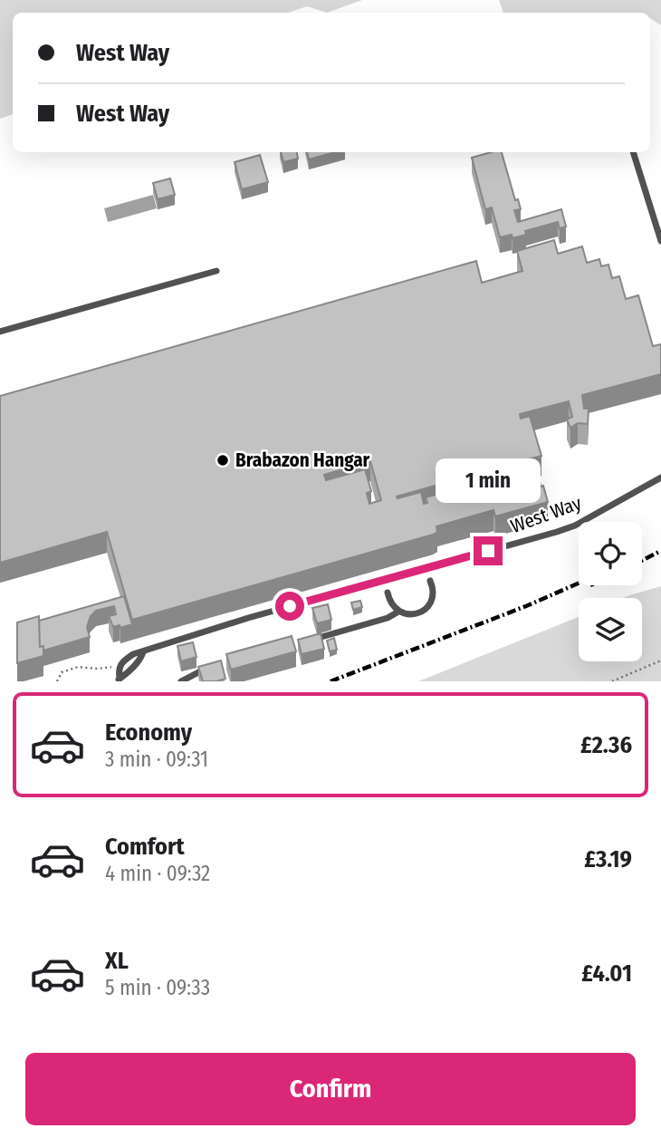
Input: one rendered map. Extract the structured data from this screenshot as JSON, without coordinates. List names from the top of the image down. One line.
{"streets":{"lane":["West Way"]},"places":["Brabazon Hangar"],"page":{"banner":["West Way","West Way"],"bubble":"1 min","list":[{"name":"Economy","note":"3 min · 09:31","value":"£2.36"},{"name":"Comfort","note":"4 min · 09:32","value":"£3.19"},{"name":"XL","note":"5 min · 09:33","value":"£4.01"}],"buttons":"Confirm"}}
